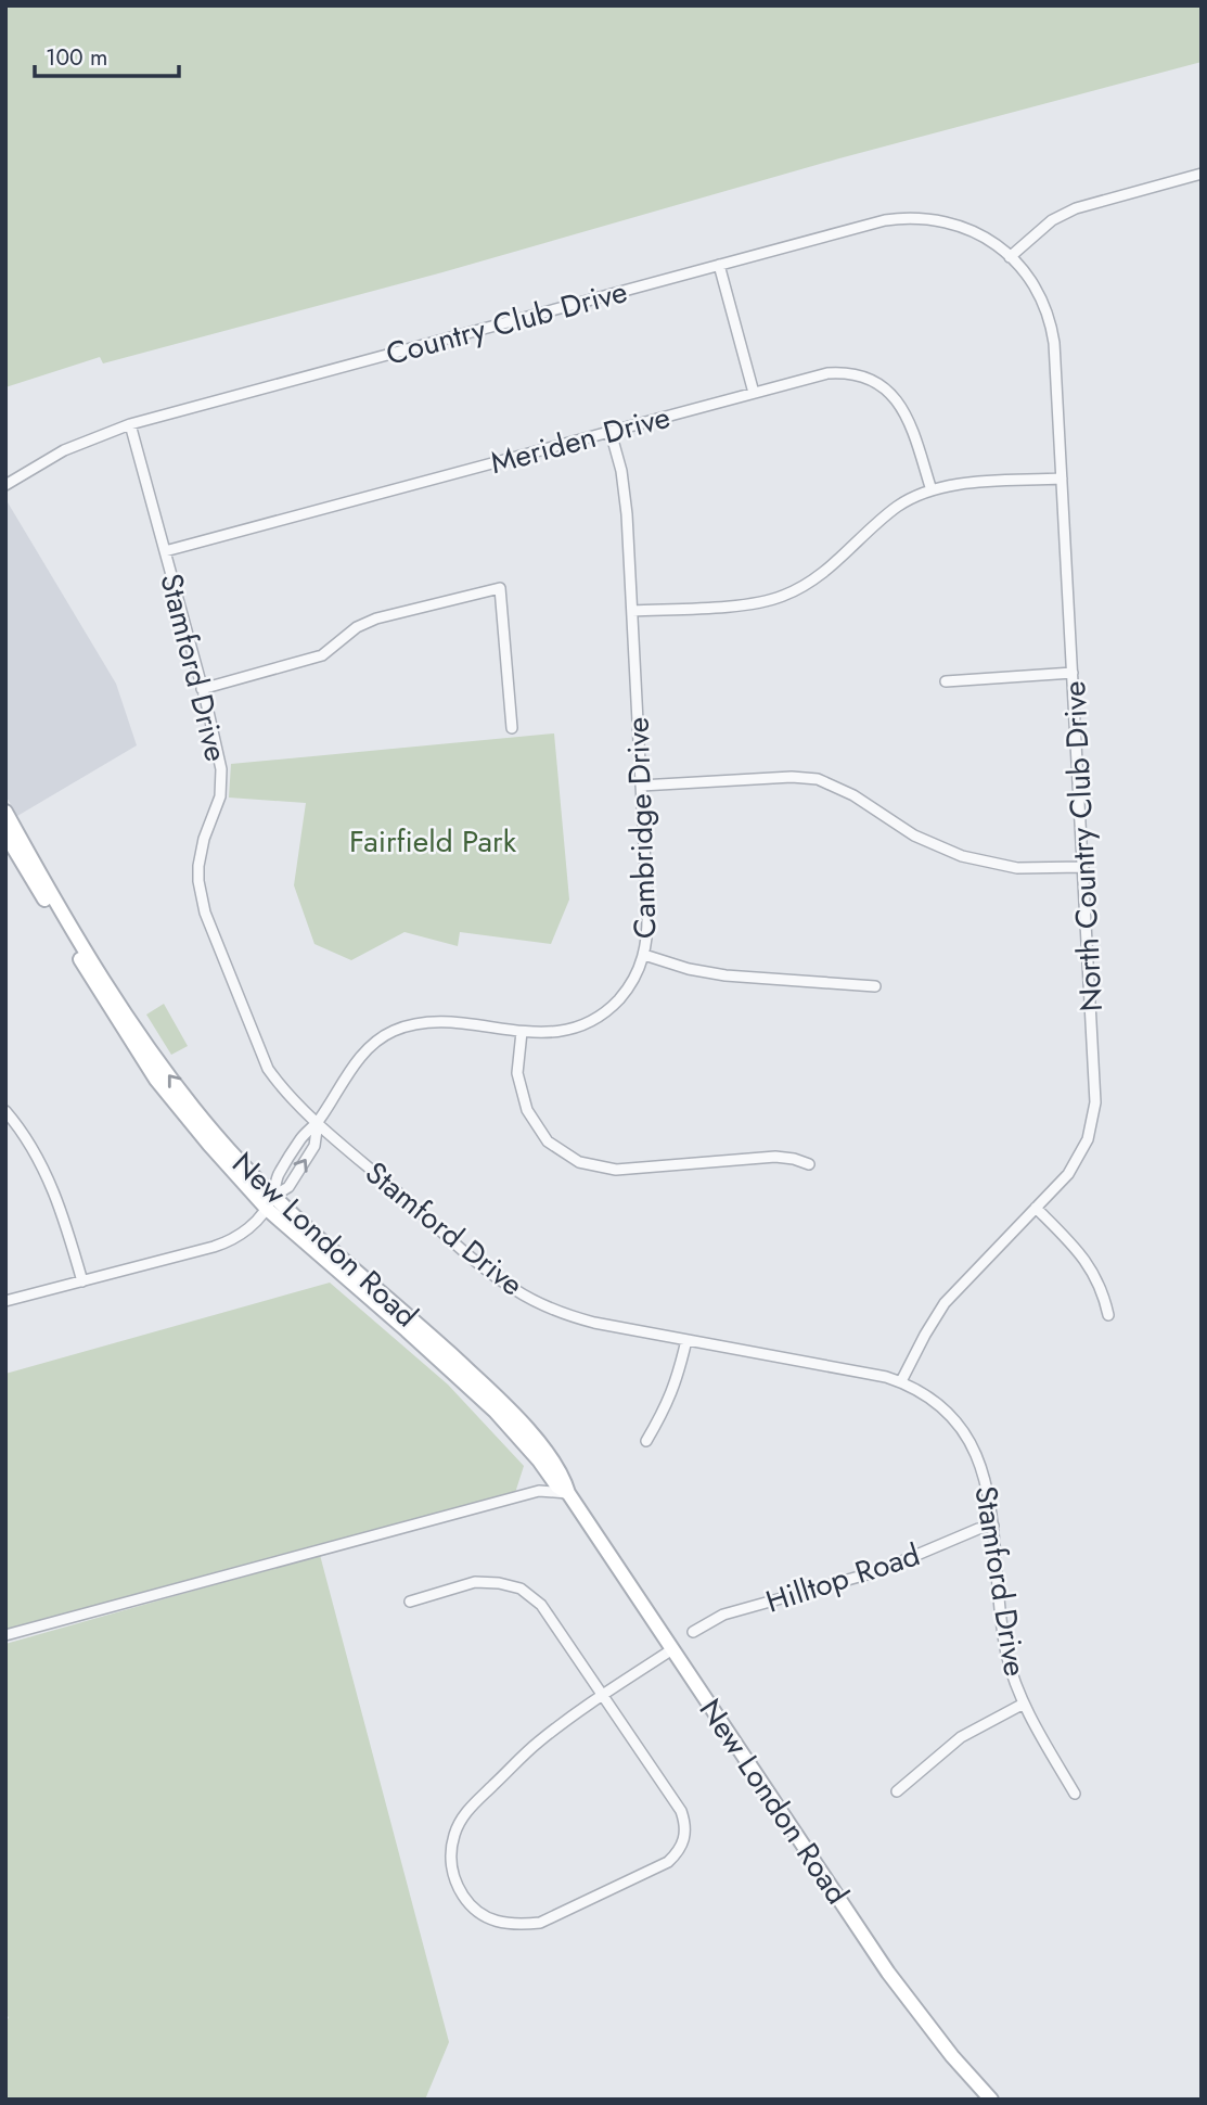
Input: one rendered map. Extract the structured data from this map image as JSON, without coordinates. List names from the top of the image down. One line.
{"streets":{"main road":["New London Road"],"street":["Country Club Drive","Meriden Drive","Stamford Drive","Cambridge Drive","North Country Club Drive","Hilltop Road"]},"crossings":[["Country Club Drive","Stamford Drive"],["Country Club Drive","North Country Club Drive"],["Meriden Drive","Stamford Drive"],["Meriden Drive","Cambridge Drive"],["Stamford Drive","Cambridge Drive"],["Stamford Drive","North Country Club Drive"],["Stamford Drive","Hilltop Road"],["Cambridge Drive","New London Road"]],"parks":["Fairfield Park"],"scale_bar":"100 m"}
